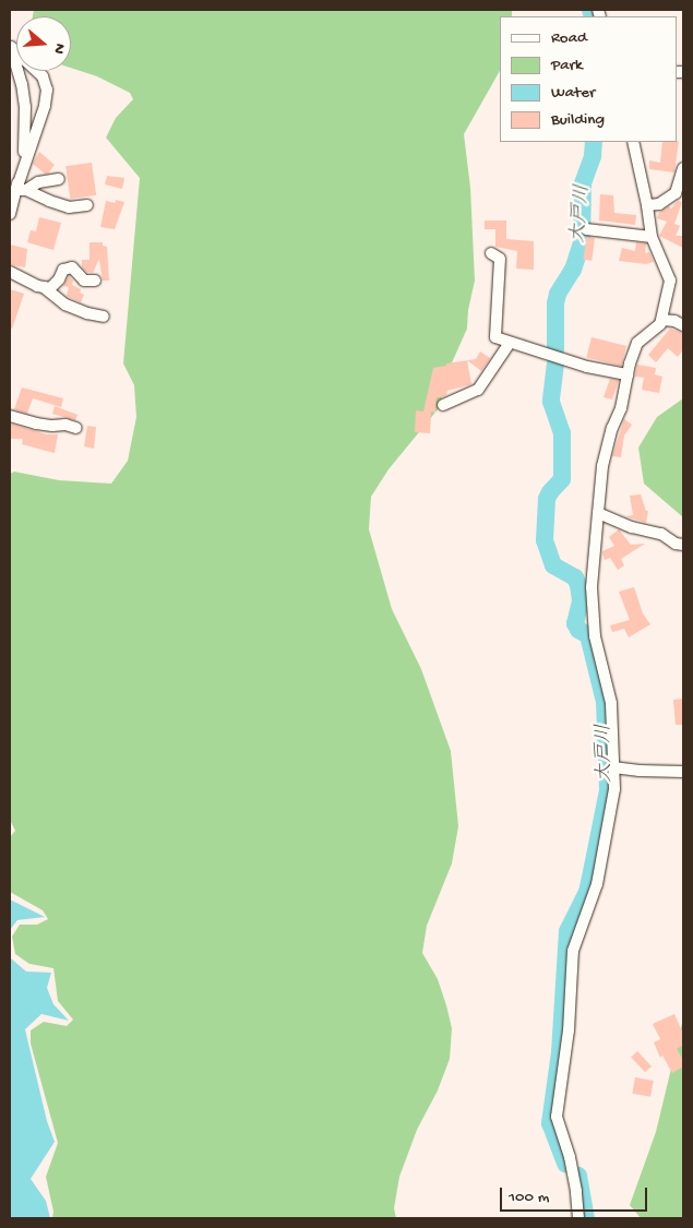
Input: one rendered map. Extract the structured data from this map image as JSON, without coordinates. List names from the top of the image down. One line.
{"water":["大戸川"],"legend":["Road","Park","Water","Building"],"scale_bar":"100 m","north":"right"}
